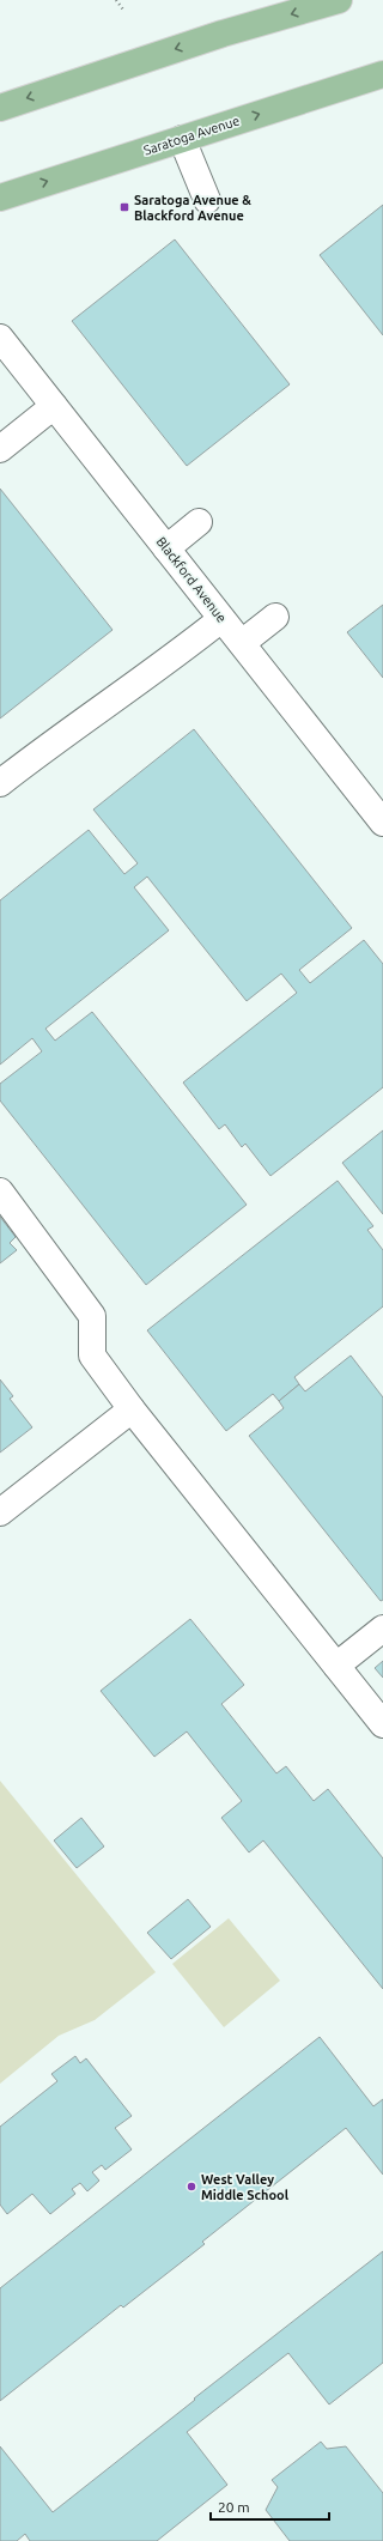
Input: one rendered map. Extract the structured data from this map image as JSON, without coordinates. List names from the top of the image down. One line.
{"streets":{"main road":["Saratoga Avenue"],"street":["Blackford Avenue"]},"places":{"transit":["Saratoga Avenue & Blackford Avenue"],"other":["West Valley Middle School"]},"scale_bar":"20 m"}
